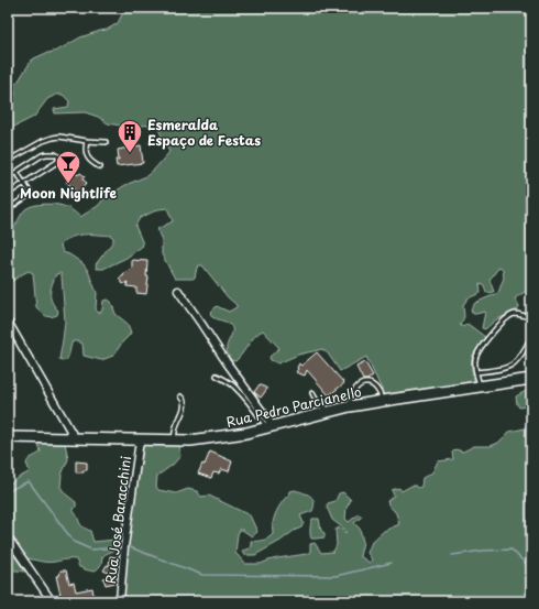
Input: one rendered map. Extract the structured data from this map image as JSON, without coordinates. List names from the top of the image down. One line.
{"streets":{"street":["Rua Pedro Parcianello","Rua José Baracchini"]},"crossings":[["Rua Pedro Parcianello","Rua José Baracchini"]],"places":{"building":["Esmeralda Espaço de Festas"],"bar":["Moon Nightlife"]}}
